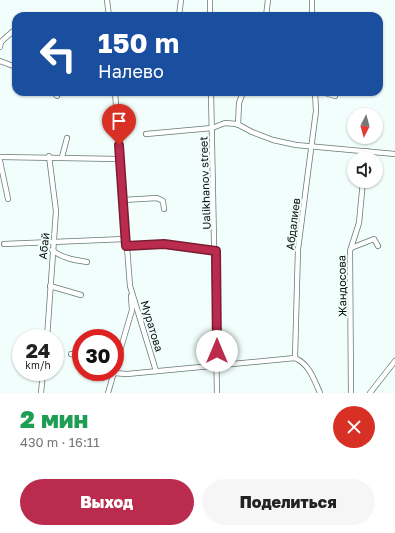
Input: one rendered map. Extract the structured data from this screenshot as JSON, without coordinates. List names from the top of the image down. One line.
{"streets":{"street":["Ualikhanov street","Абдалиев","Абай","Жандосова","Муратова"]},"north":"bottom","page":{"turn":["150 m","Налево"],"speed":"24 km/h","limit":"30","heading":["2 мин","430 m · 16:11"],"buttons":["Выход","Поделиться"]}}
